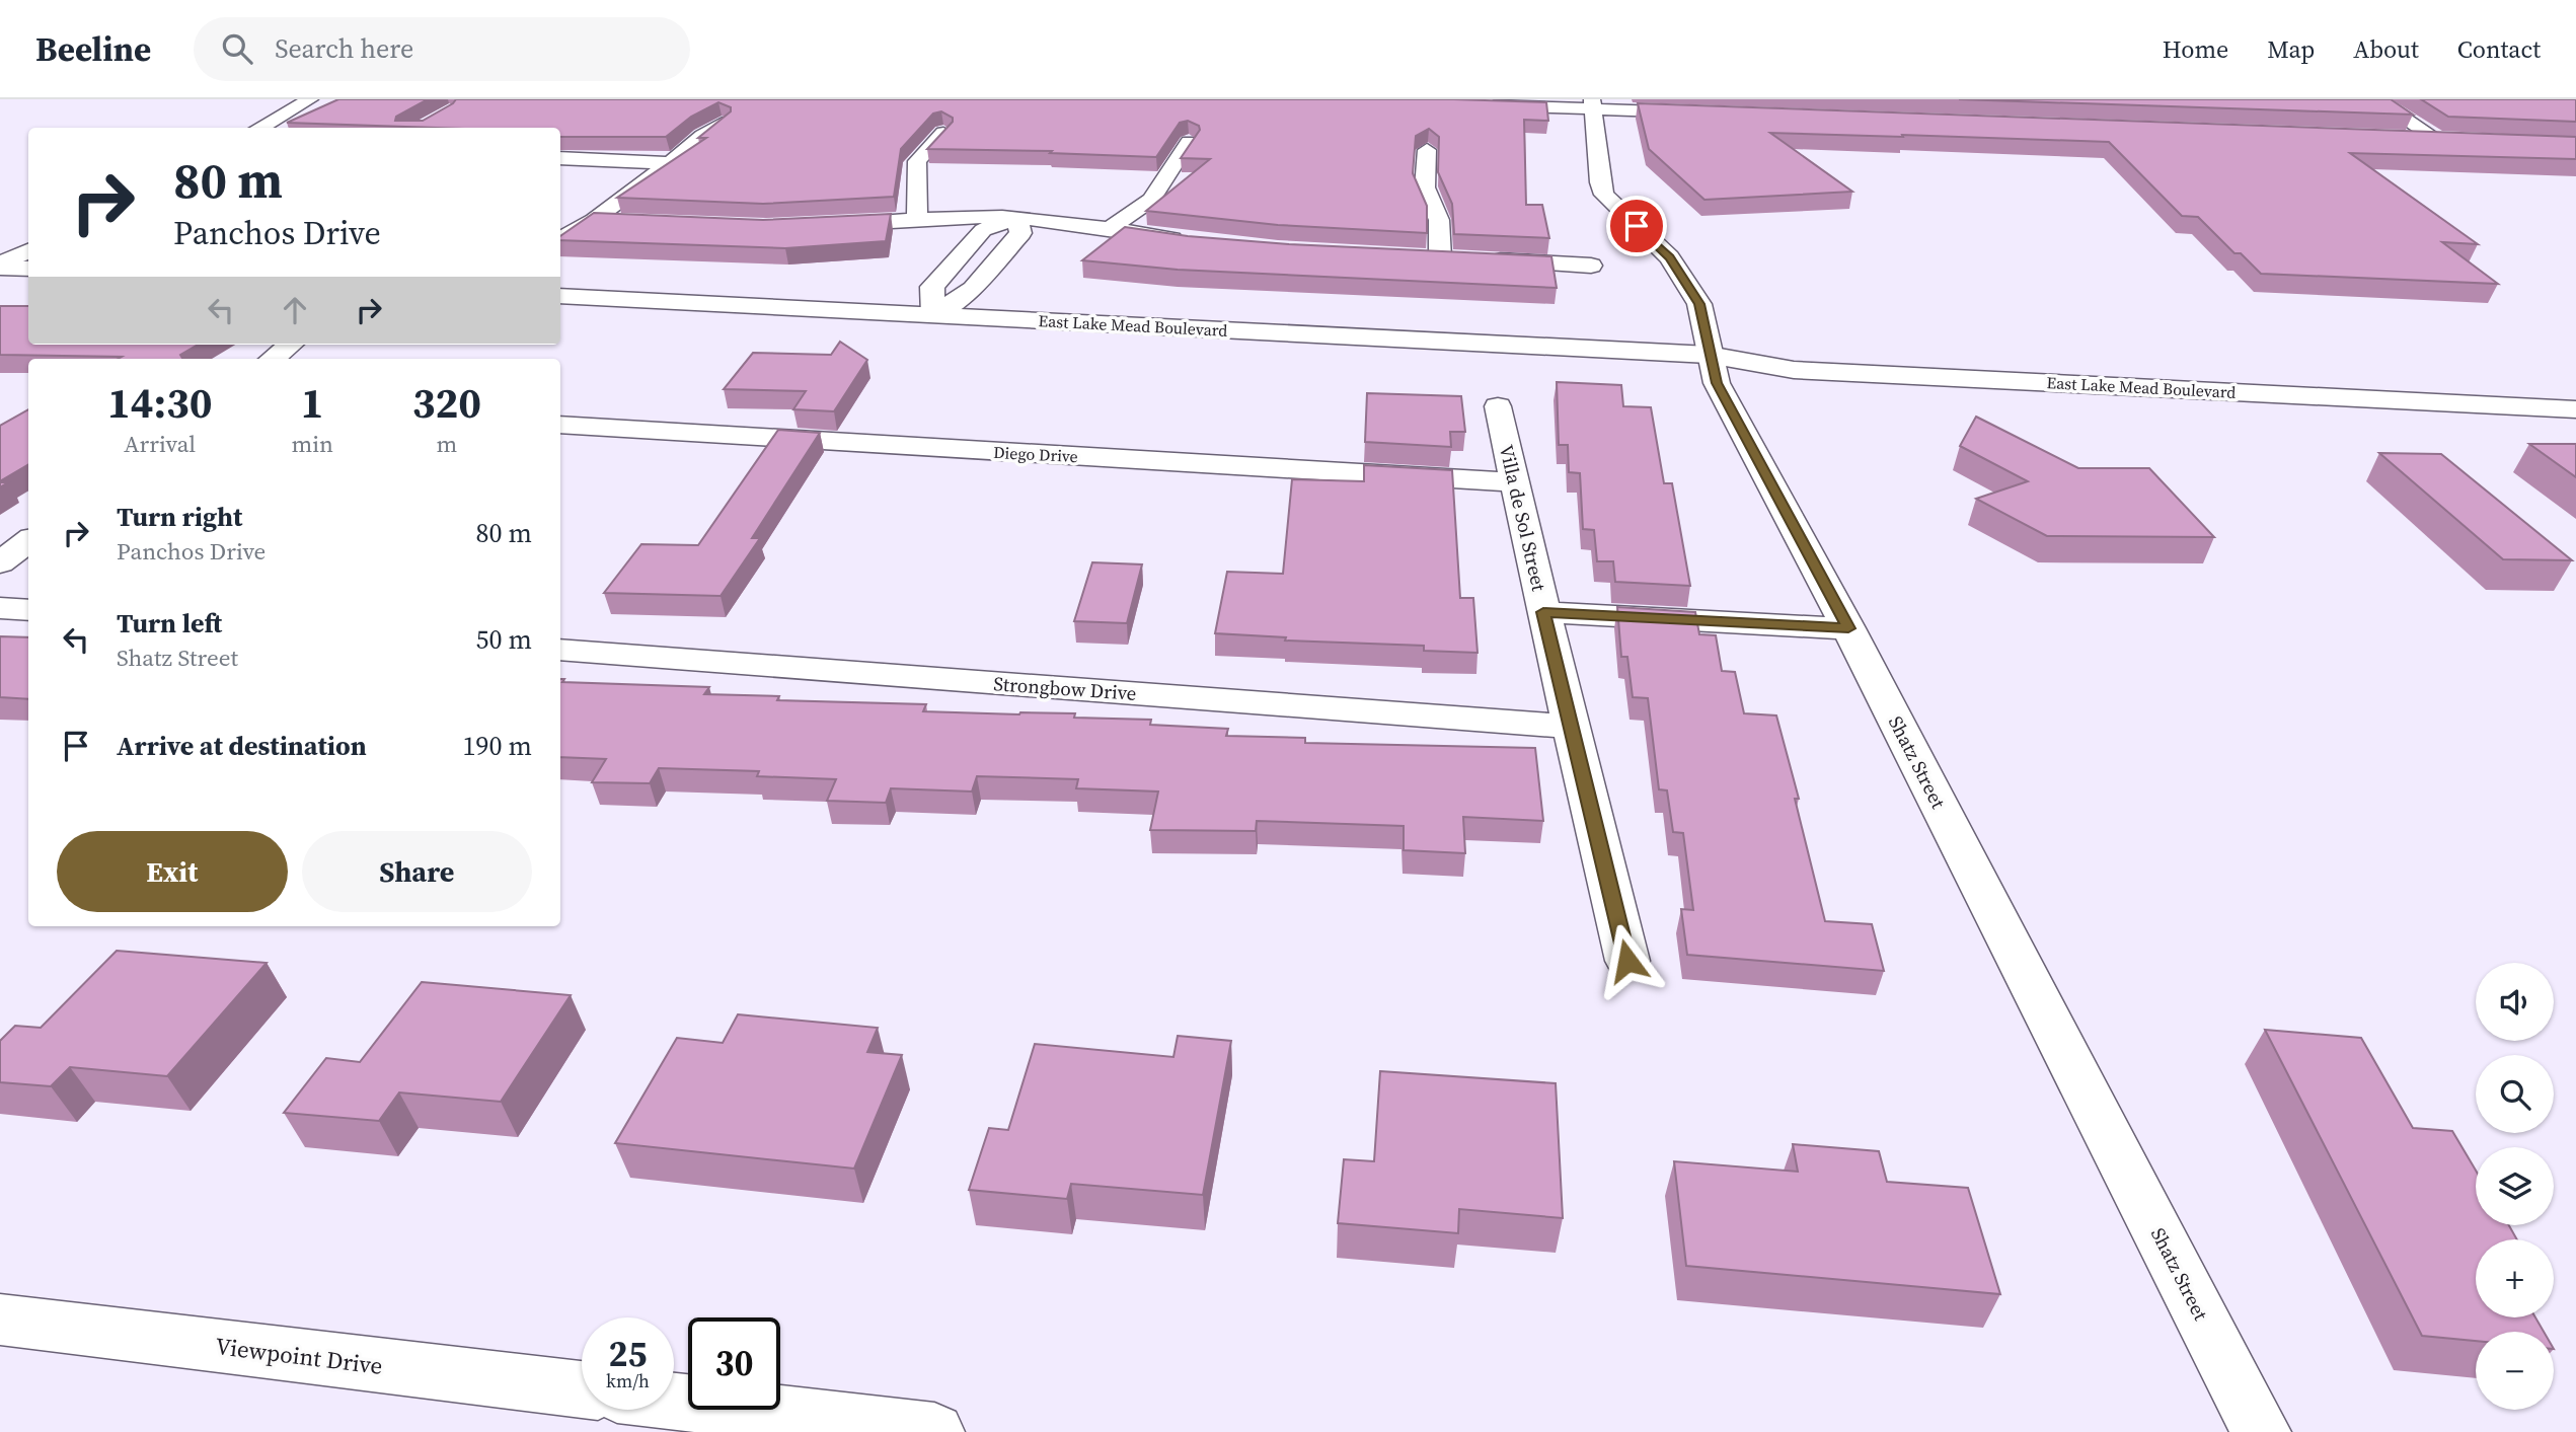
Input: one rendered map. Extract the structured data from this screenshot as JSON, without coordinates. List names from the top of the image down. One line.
{"streets":{"street":["East Lake Mead Boulevard","Diego Drive","Villa de Sol Street","Strongbow Drive","Shatz Street","Viewpoint Drive"]},"crossings":[["East Lake Mead Boulevard","Shatz Street"],["Diego Drive","Villa de Sol Street"],["Villa de Sol Street","Strongbow Drive"]],"page":{"header":"Beeline","search":"Search here","nav":["Home","Map","About","Contact"],"turn":["80 m","Panchos Drive"],"eta":["14:30","Arrival","1","min","320","m"],"list":[{"name":"Turn right","note":"Panchos Drive","value":"80 m"},{"name":"Turn left","note":"Shatz Street","value":"50 m"},{"name":"Arrive at destination","value":"190 m"}],"buttons":["Exit","Share"],"map_buttons":["+","−"],"speed":"25 km/h","limit":"30"}}
